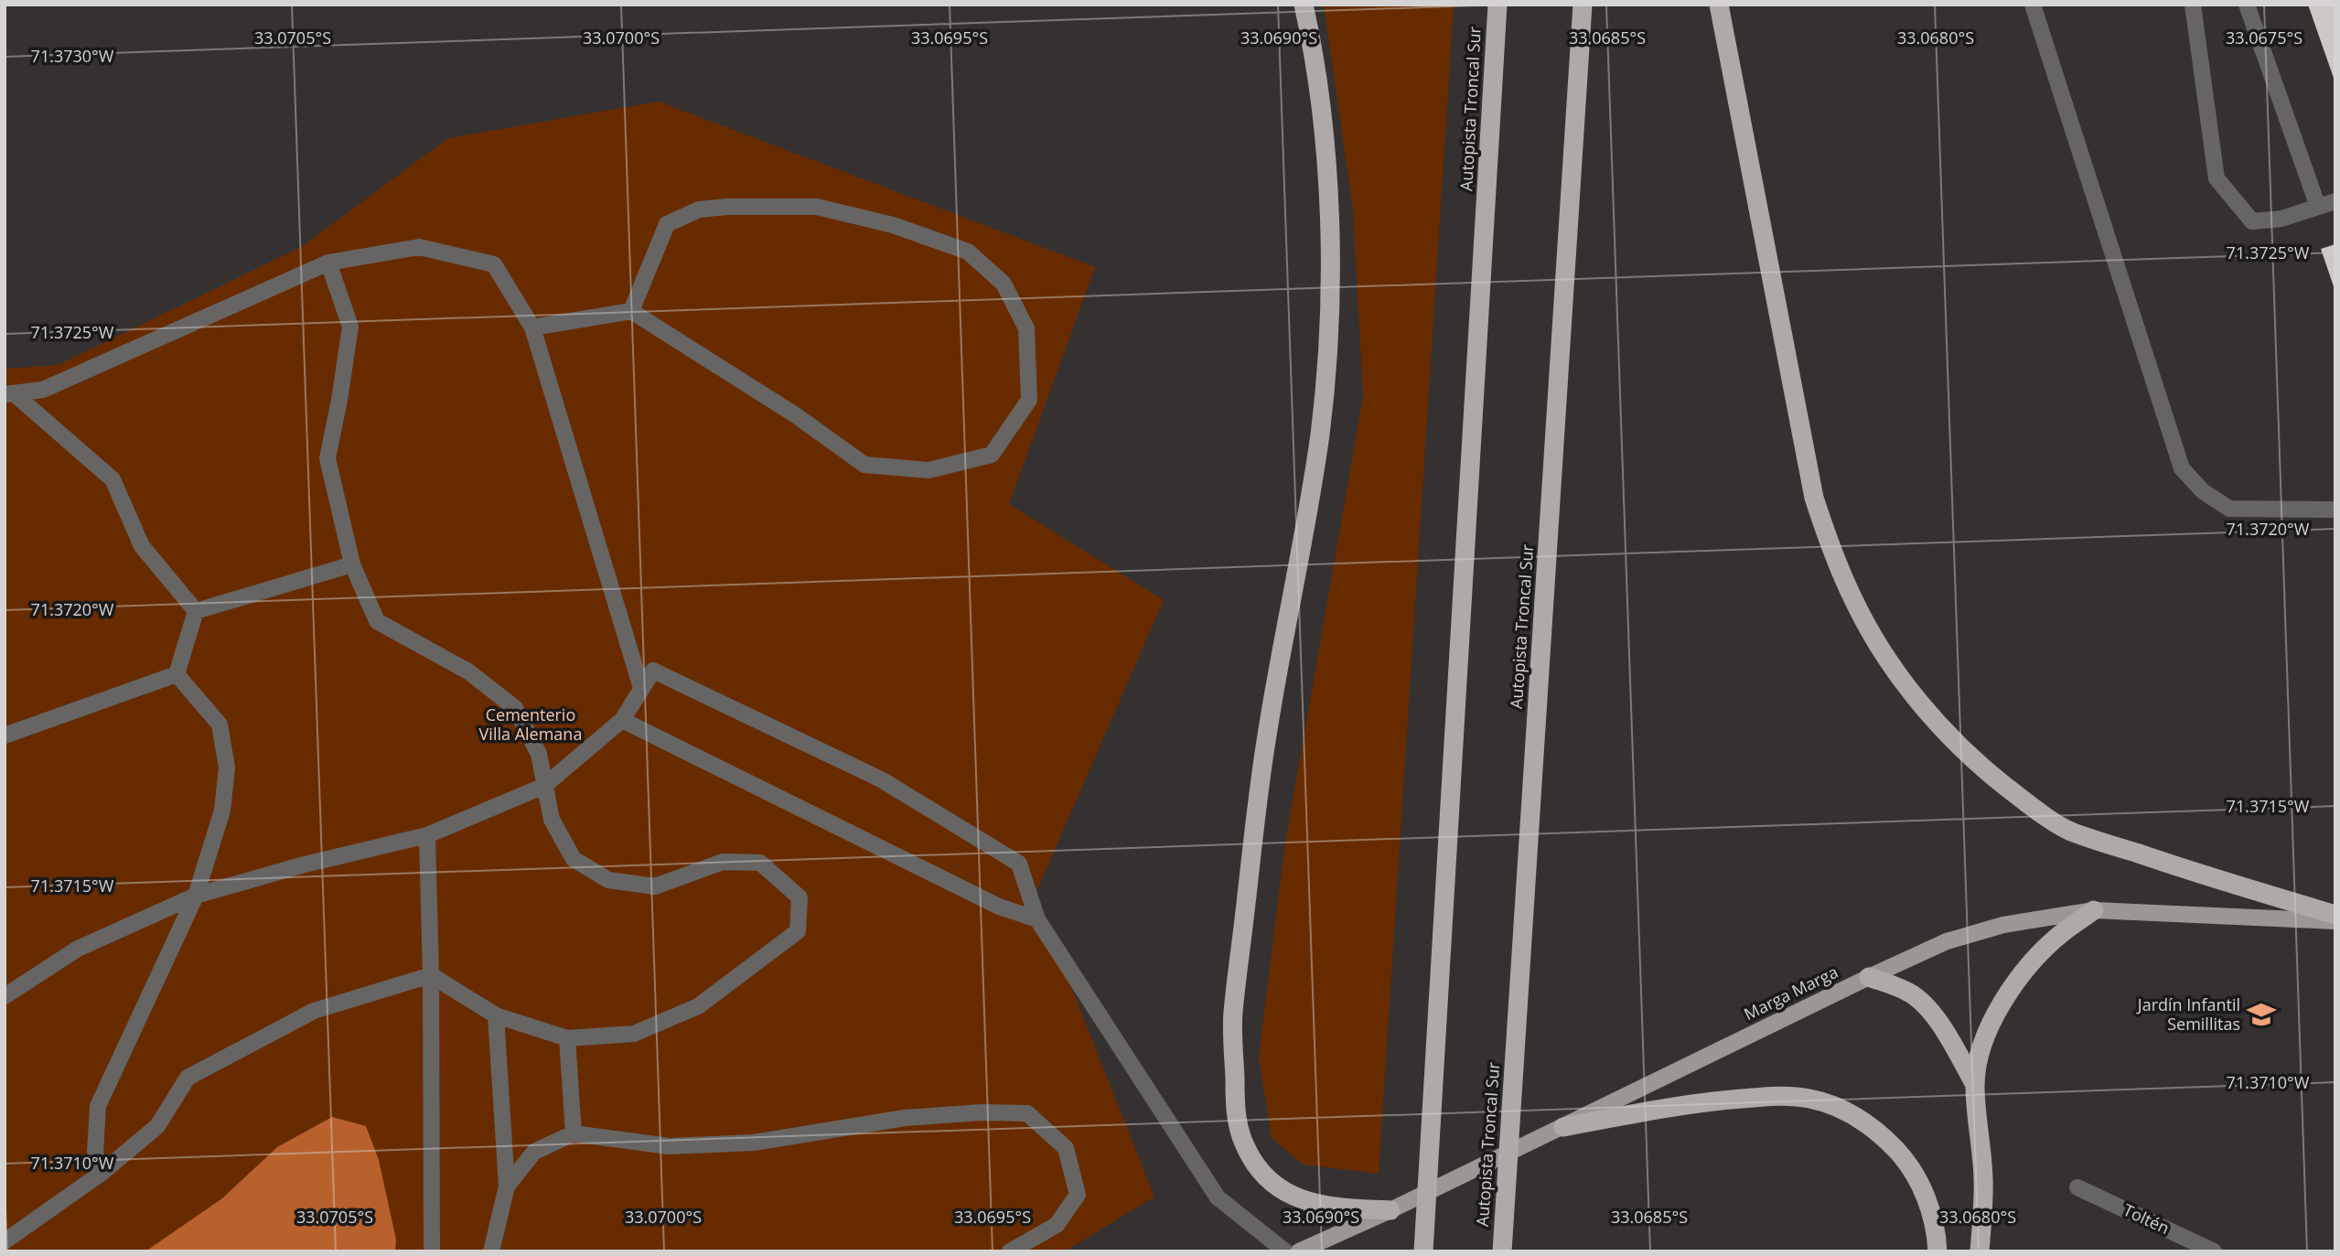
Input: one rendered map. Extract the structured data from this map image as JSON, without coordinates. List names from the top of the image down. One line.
{"streets":{"highway":["Autopista Troncal Sur"],"main road":["Marga Marga"],"street":["Toltén"]},"parks":["Cementerio Villa Alemana"],"places":{"school or university":["Jardín Infantil Semillitas"]},"coordinates":["33.0705°S","33.0700°S","33.0695°S","33.0690°S","33.0685°S","33.0680°S","33.0675°S","71.3730°W","71.3725°W","71.3720°W","71.3715°W","71.3710°W"]}
